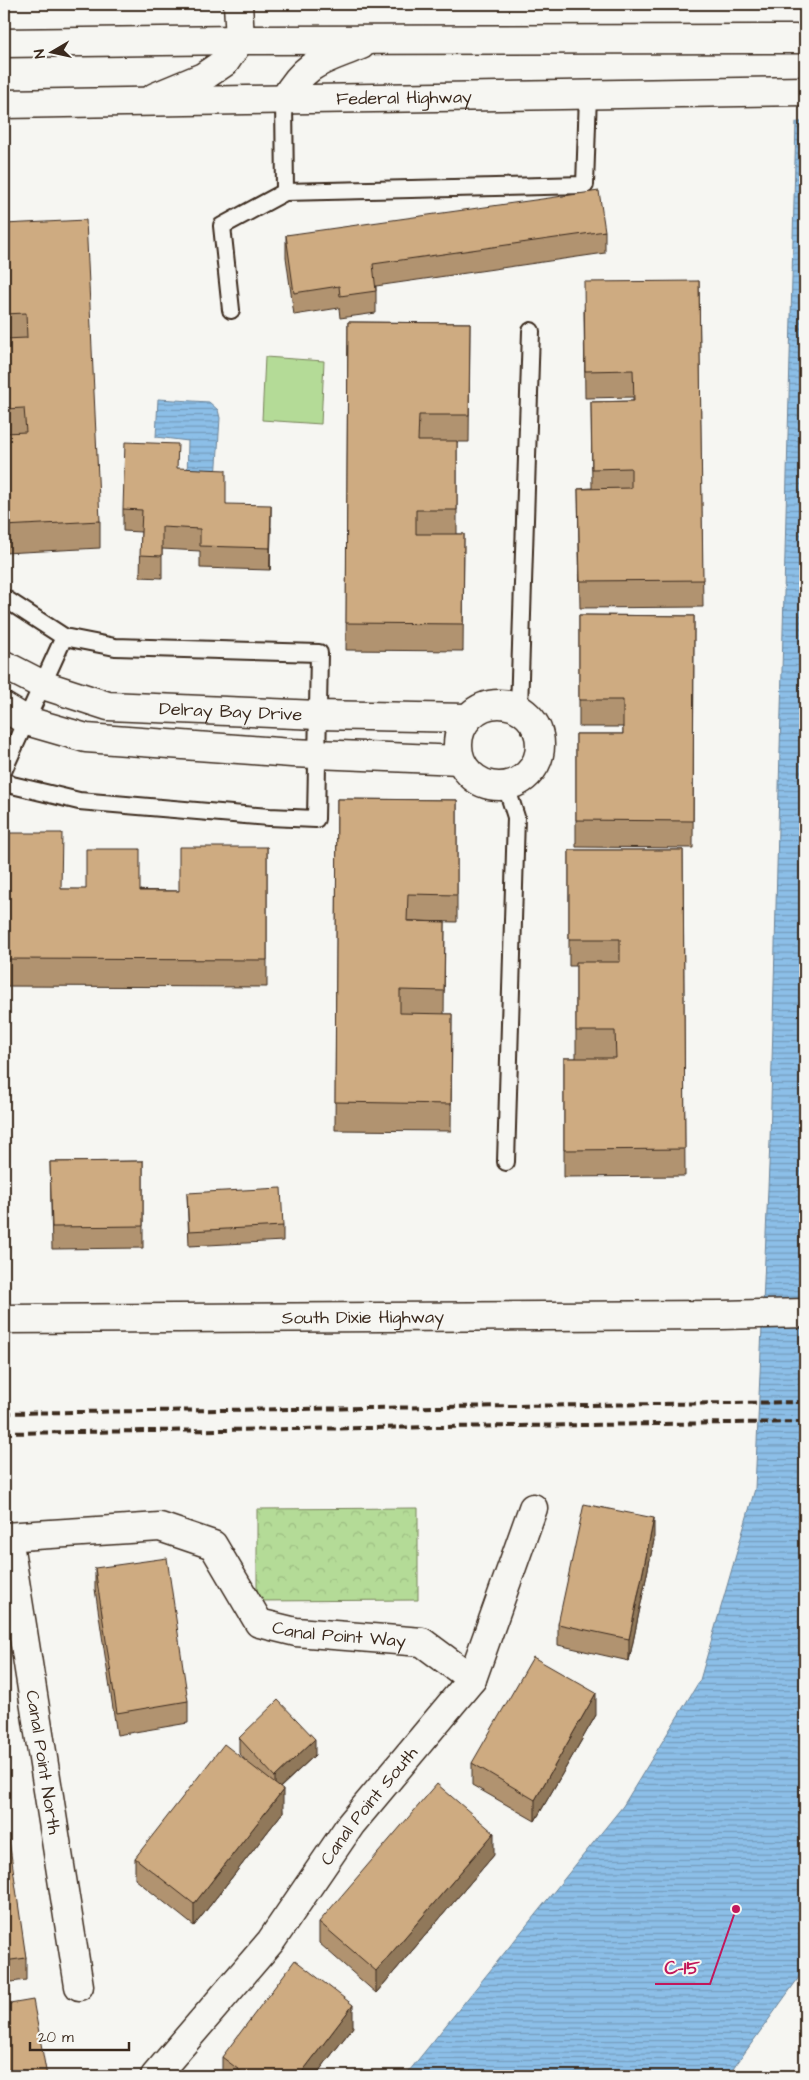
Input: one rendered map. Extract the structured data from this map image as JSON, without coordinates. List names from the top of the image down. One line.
{"streets":{"street":["Federal Highway","Delray Bay Drive","South Dixie Highway","Canal Point Way","Canal Point North","Canal Point South"]},"crossings":[["Canal Point Way","Canal Point North"],["Canal Point Way","Canal Point South"]],"places":["C-15"],"scale_bar":"20 m","north":"left"}
